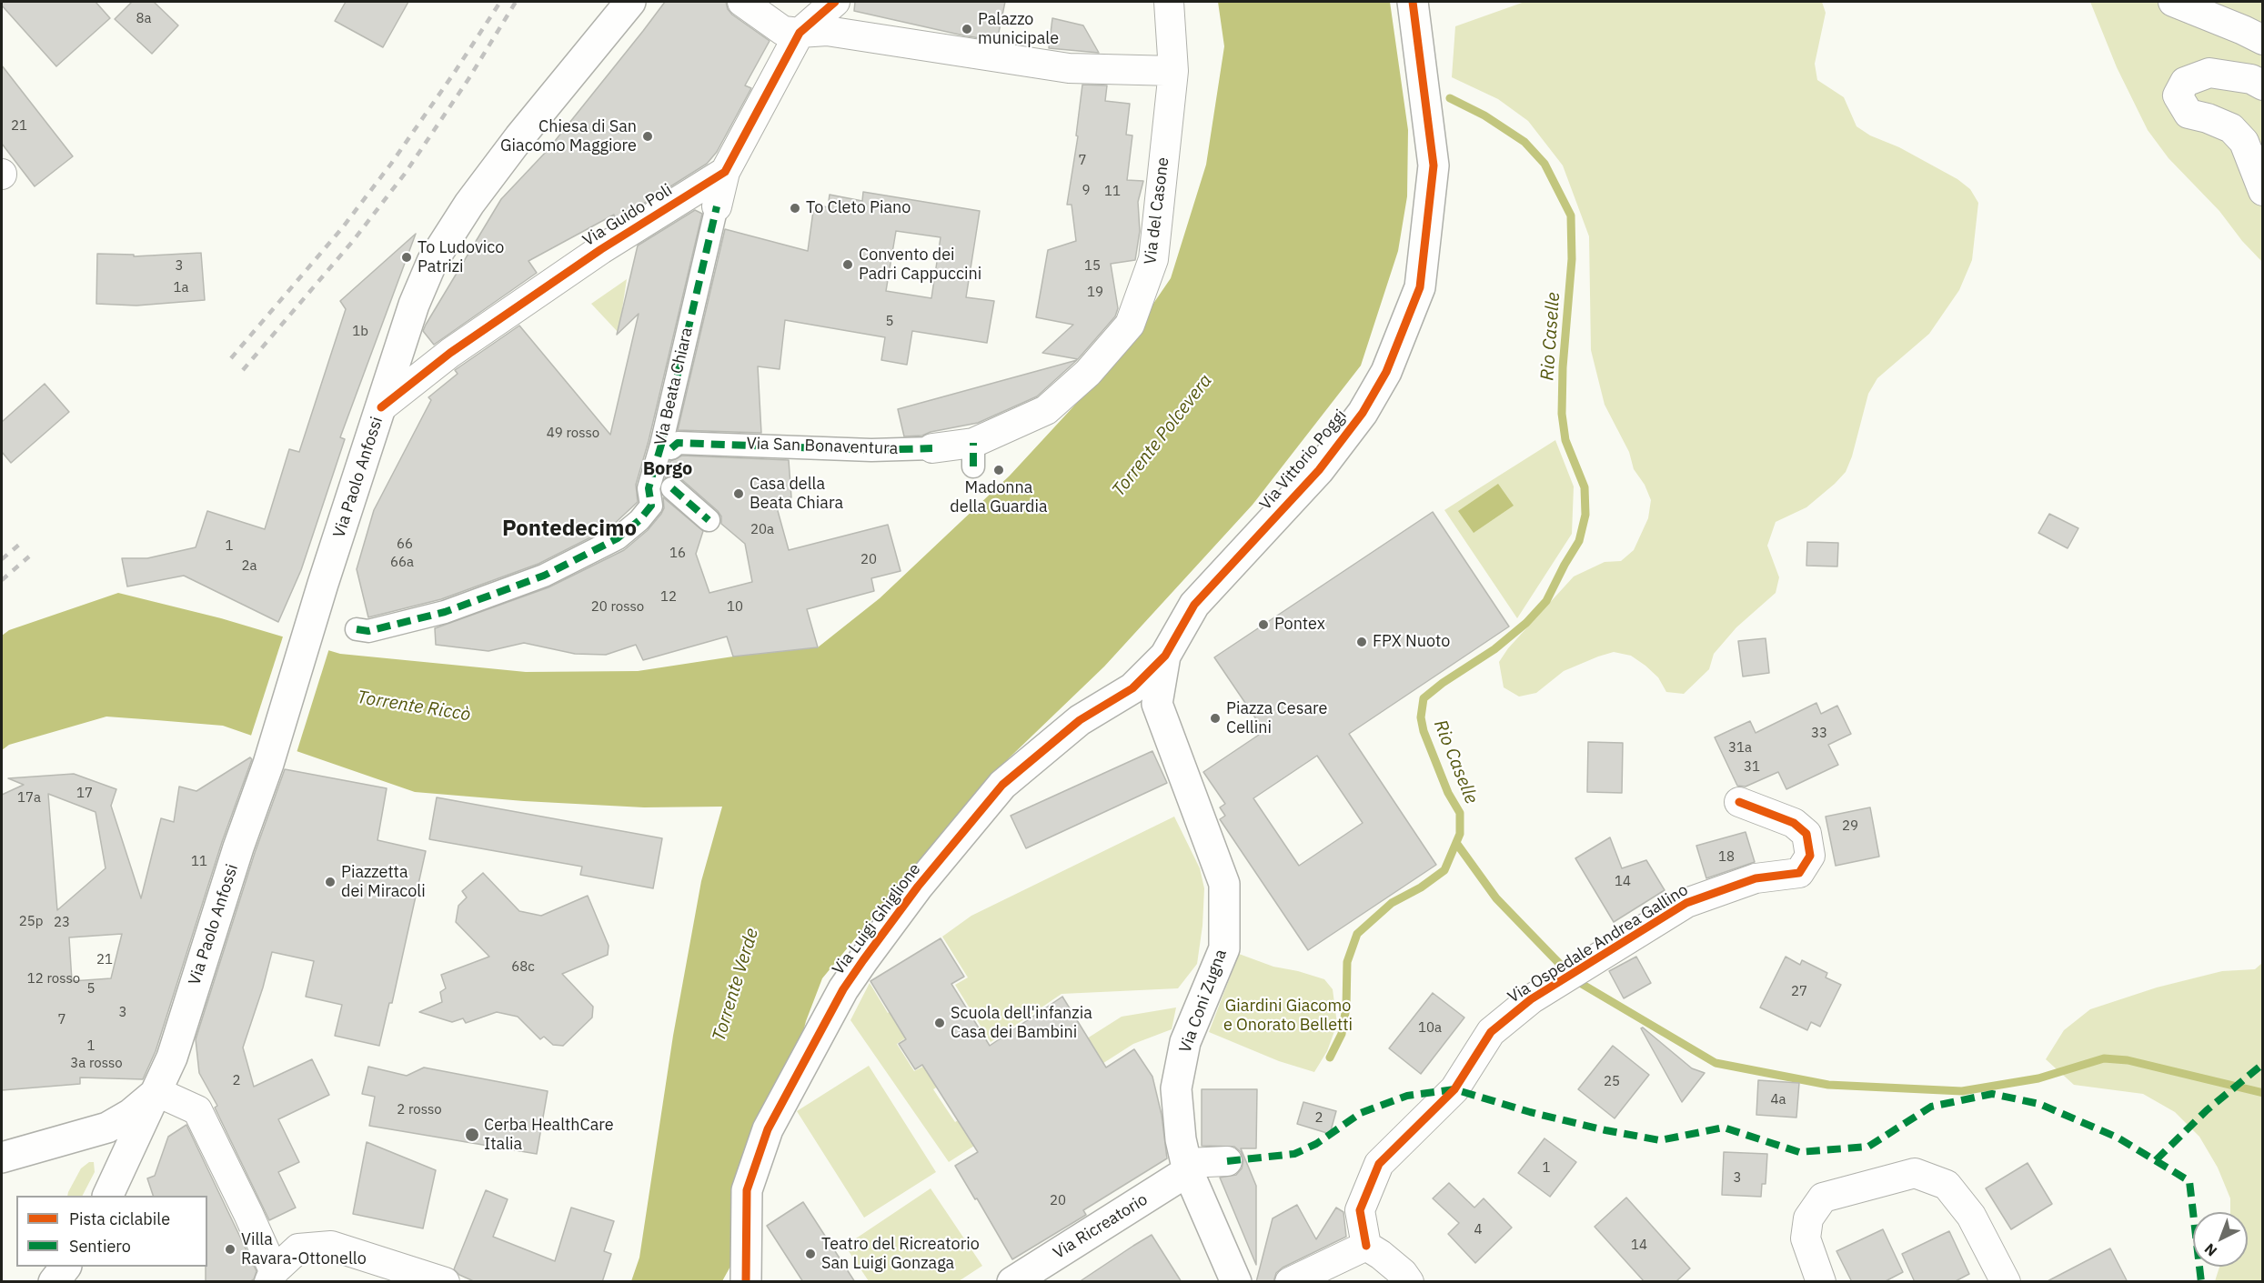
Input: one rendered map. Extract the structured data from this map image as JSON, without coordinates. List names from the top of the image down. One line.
{"streets":{"street":["Via del Casone","Via Guido Poli","Via Beata Chiara","Via San Bonaventura","Via Vittorio Poggi","Via Paolo Anfossi","Via Luigi Ghiglione","Via Ospedale Andrea Gallino","Via Coni Zugna","Via Ricreatorio"]},"crossings":[["Via del Casone","Via San Bonaventura"],["Via Guido Poli","Via Beata Chiara"],["Via Guido Poli","Via Paolo Anfossi"],["Via Vittorio Poggi","Via Luigi Ghiglione"],["Via Vittorio Poggi","Via Coni Zugna"],["Via Luigi Ghiglione","Via Coni Zugna"],["Via Coni Zugna","Via Ricreatorio"]],"districts":["Borgo","Pontedecimo"],"water":["Rio Caselle","Torrente Polcevera","Torrente Riccò","Torrente Verde"],"parks":["Giardini Giacomo e Onorato Belletti"],"places":["Palazzo municipale","Chiesa di San Giacomo Maggiore","To Cleto Piano","To Ludovico Patrizi","Convento dei Padri Cappuccini","Madonna della Guardia","Casa della Beata Chiara","Pontex","FPX Nuoto","Piazza Cesare Cellini","Piazzetta dei Miracoli","Scuola dell'infanzia Casa dei Bambini","Cerba HealthCare Italia","Villa Ravara-Ottonello","Teatro del Ricreatorio San Luigi Gonzaga"],"house_numbers":["8a","21","7","9","11","3","15","1a","19","5","1b","49 rosso","20a","66","1","16","20","66a","2a","12","20 rosso","10","33","31a","31","17","17a","29","18","11","14","25p","23","21","68c","12 rosso","5","27","3","7","10a","1","3a rosso","2","25","4a","2 rosso","2","1","3","20","4","14"],"legend":["Pista ciclabile","Sentiero"],"north":"bottom left"}
